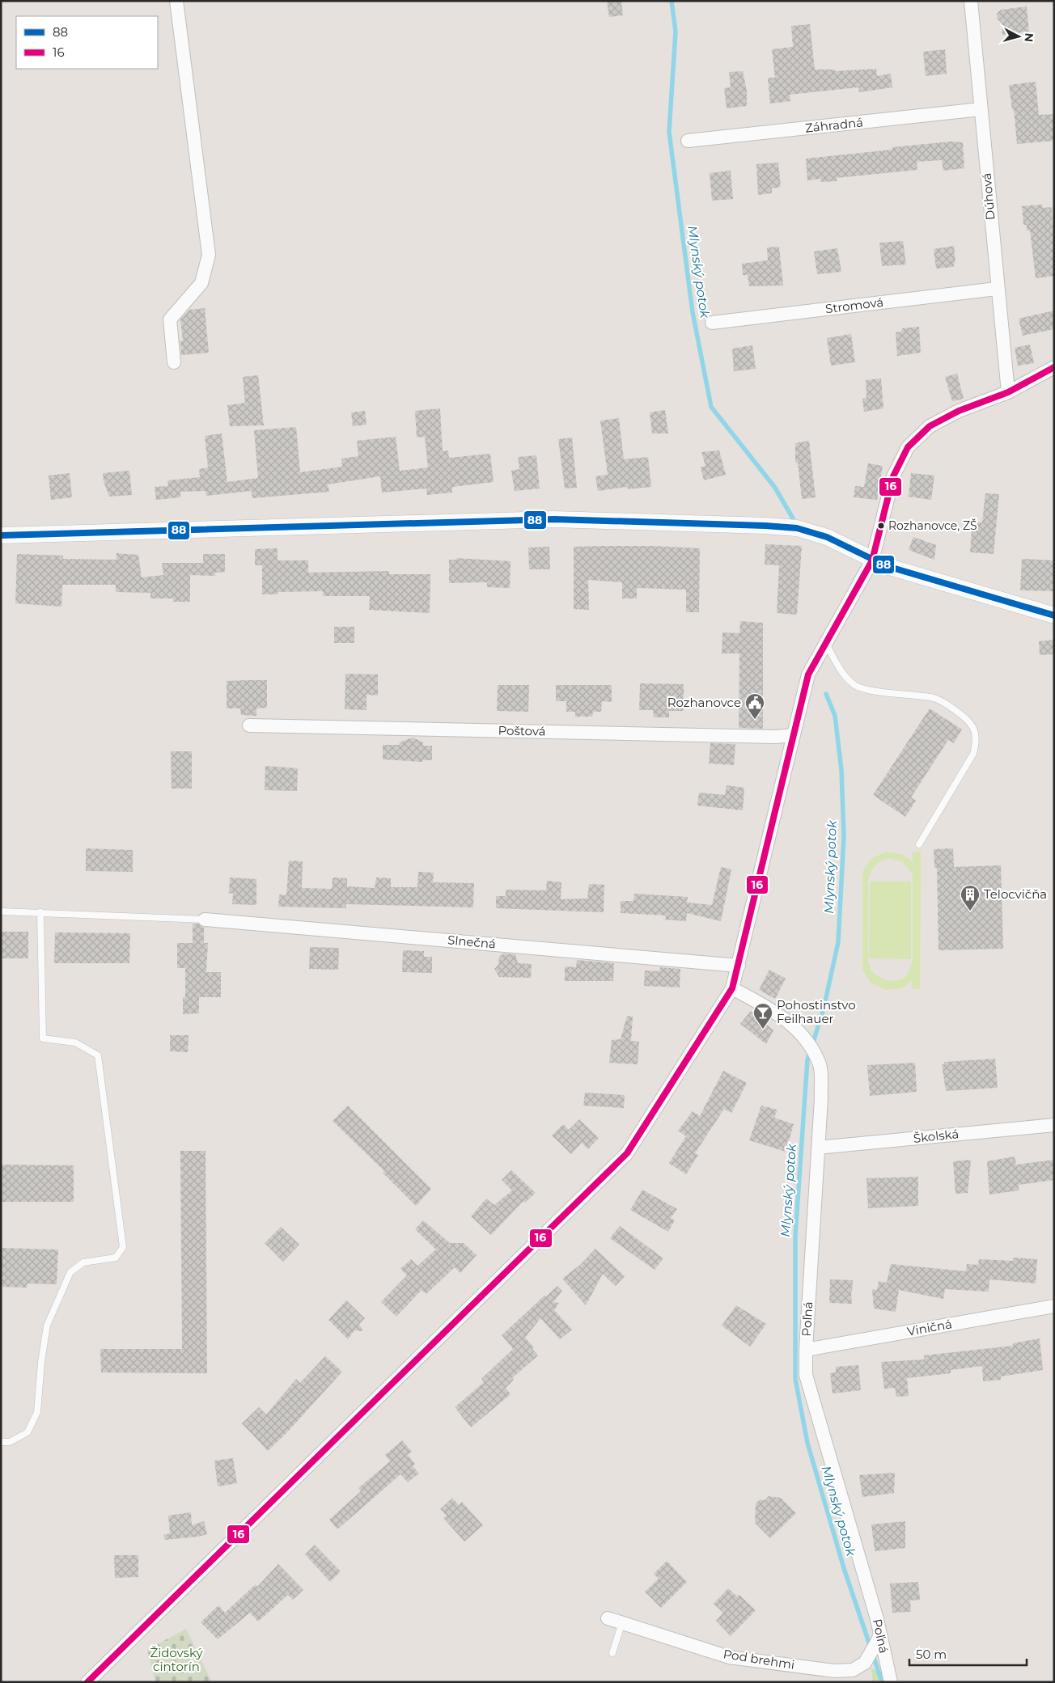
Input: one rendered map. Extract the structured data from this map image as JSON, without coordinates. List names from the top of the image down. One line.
{"streets":{"street":["Záhradná","Dúhová","Stromová","Poštová","Slnečná","Školská","Poľná","Viničná","Pod brehmi"]},"crossings":[["Záhradná","Dúhová"],["Dúhová","Stromová"],["Školská","Poľná"],["Poľná","Viničná"],["Poľná","Pod brehmi"]],"water":["Mlynský potok"],"parks":["Židovský cintorín"],"places":{"other":["Rozhanovce, ZŠ"],"public building":["Rozhanovce"],"building":["Telocvičňa"],"bar":["Pohostinstvo Feilhauer"]},"lines":["transit line 16","transit line 88"],"legend":["88","16"],"scale_bar":"50 m","north":"right"}
